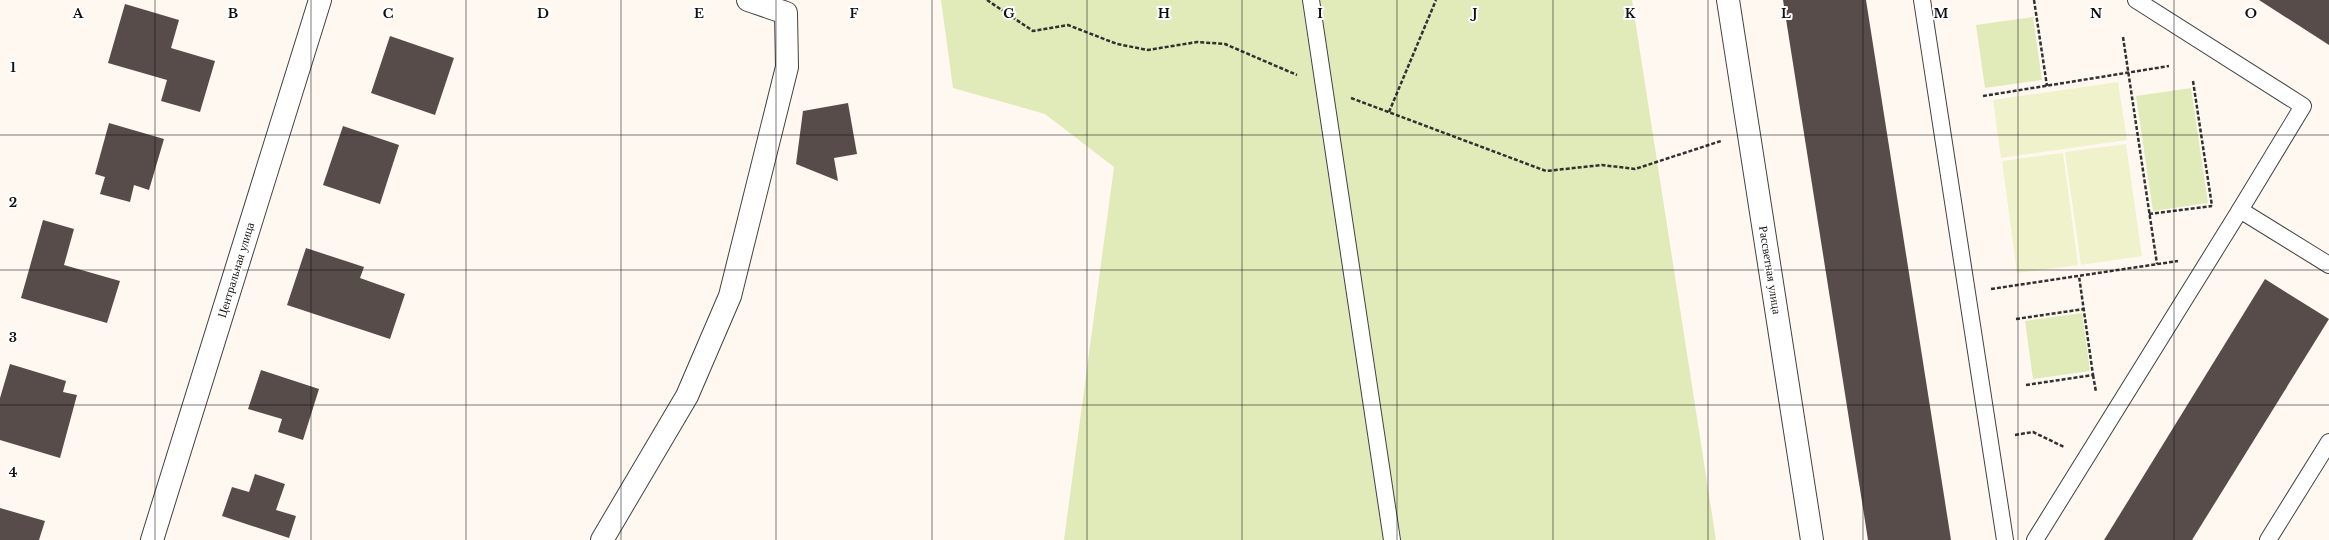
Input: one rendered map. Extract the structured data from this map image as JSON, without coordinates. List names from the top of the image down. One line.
{"streets":{"street":["Центральная улица","Рассветная улица"]},"grid":{"columns":["A","B","C","D","E","F","G","H","I","J","K","L","M","N","O"],"rows":["1","2","3","4"]}}
